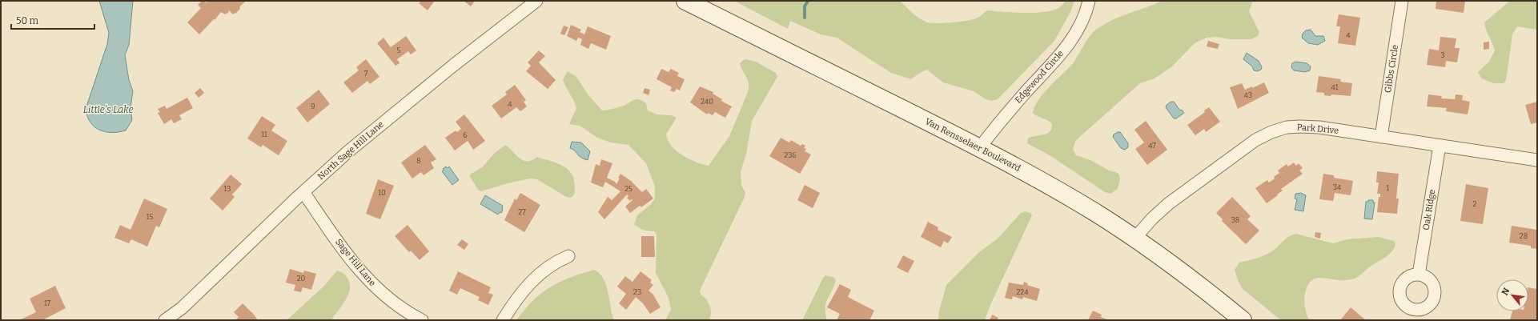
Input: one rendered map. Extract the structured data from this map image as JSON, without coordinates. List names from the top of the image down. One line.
{"streets":{"main road":["Van Rensselaer Boulevard"],"street":["Gibbs Circle","Edgewood Circle","Park Drive","North Sage Hill Lane","Oak Ridge","Sage Hill Lane"]},"crossings":[["Gibbs Circle","Park Drive"],["Edgewood Circle","Van Rensselaer Boulevard"],["Park Drive","Van Rensselaer Boulevard"],["Park Drive","Oak Ridge"],["North Sage Hill Lane","Sage Hill Lane"]],"water":["Little's Lake"],"house_numbers":["4","5","3","7","41","43","240","4","9","11","6","47","236","8","34","1","13","25","10","2","27","15","38","28","20","23","224","17"],"scale_bar":"50 m","north":"top left"}
